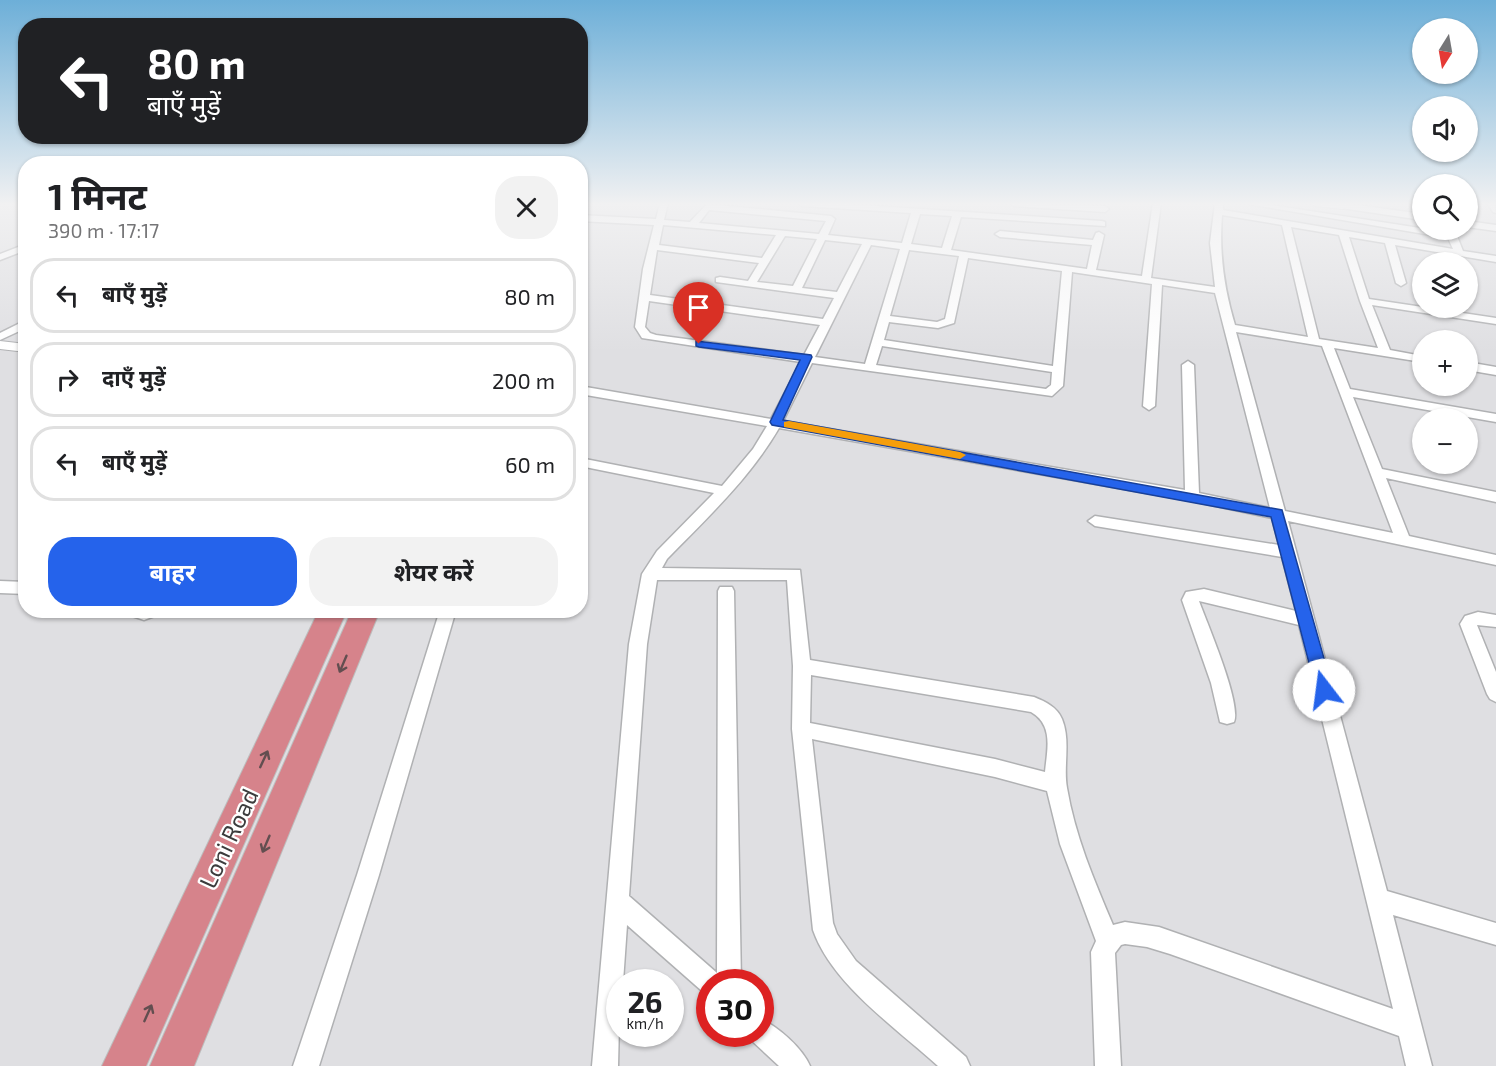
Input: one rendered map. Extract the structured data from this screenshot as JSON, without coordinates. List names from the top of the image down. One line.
{"streets":{"highway":["Loni Road"]},"north":"bottom","page":{"map_buttons":["+","−"],"turn":["80 m","बाएँ मुड़ें"],"heading":["1 मिनट","390 m · 17:17"],"list":[{"name":"बाएँ मुड़ें","value":"80 m"},{"name":"दाएँ मुड़ें","value":"200 m"},{"name":"बाएँ मुड़ें","value":"60 m"}],"buttons":["बाहर","शेयर करें"],"speed":"26 km/h","limit":"30"}}
